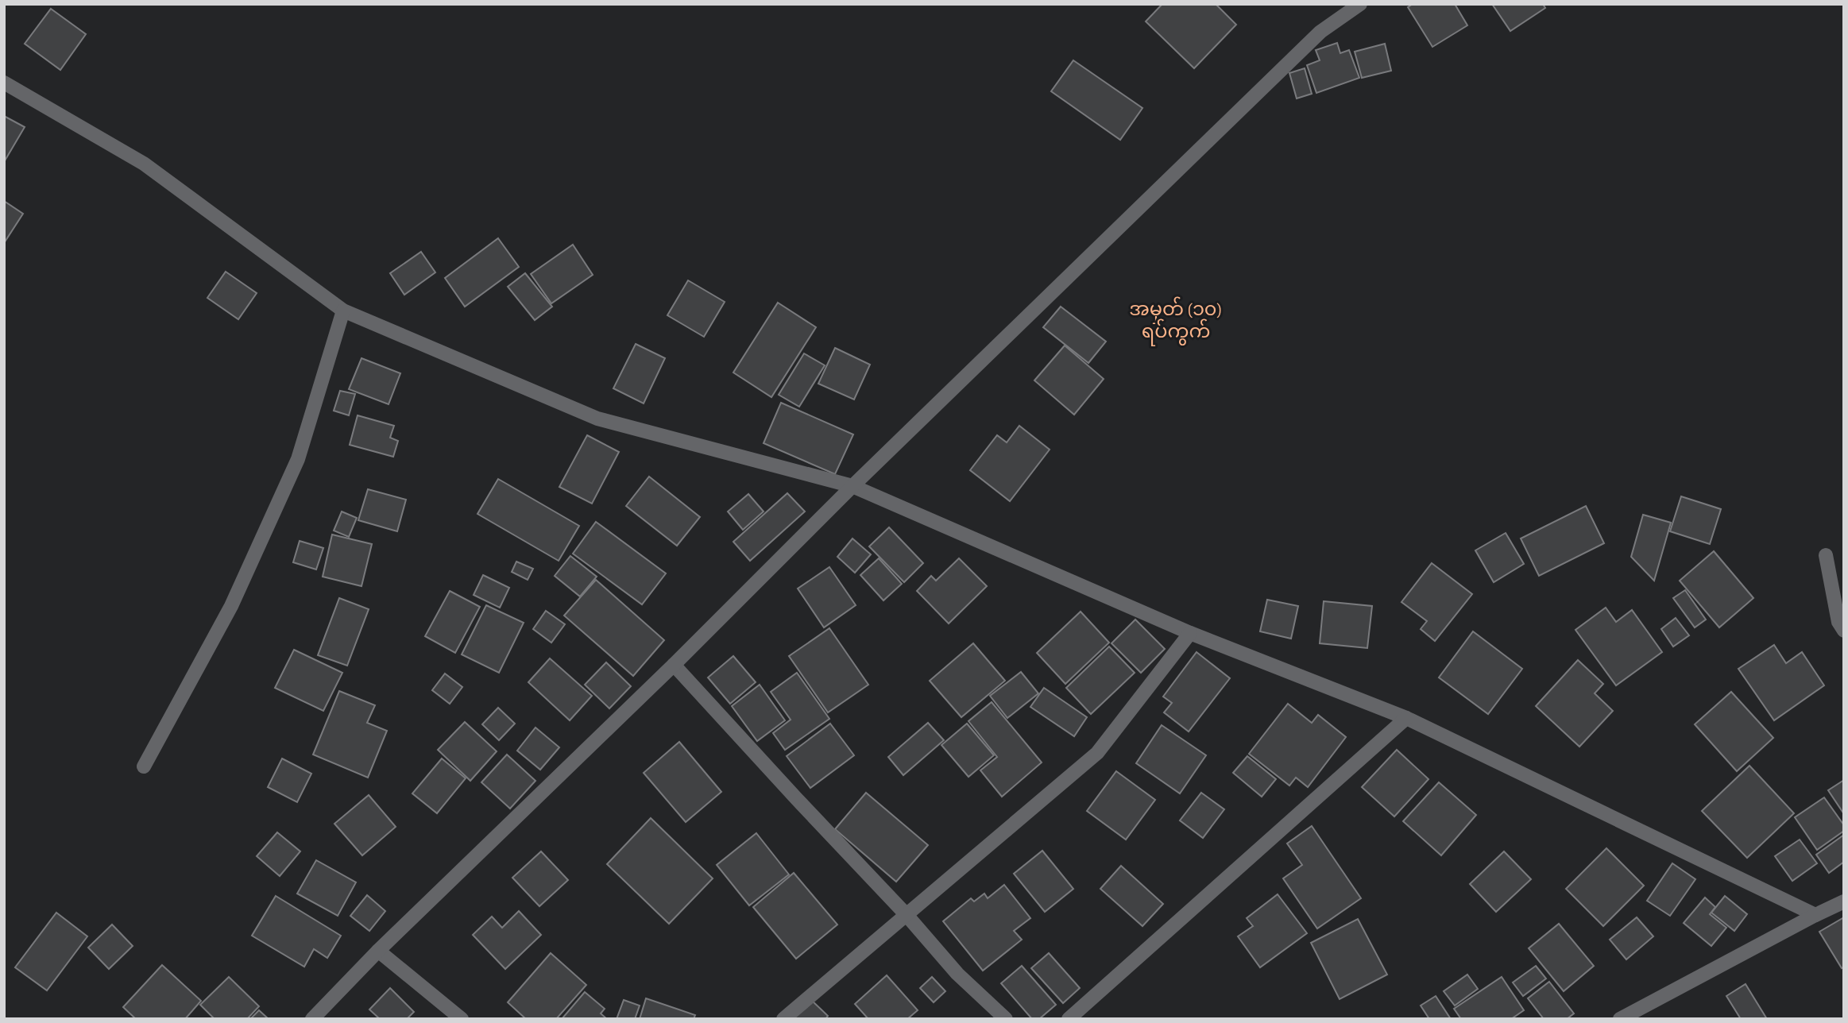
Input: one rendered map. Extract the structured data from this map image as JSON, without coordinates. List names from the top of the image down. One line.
{"districts":["အမှတ် (၁၀) ရပ်ကွက်"]}
